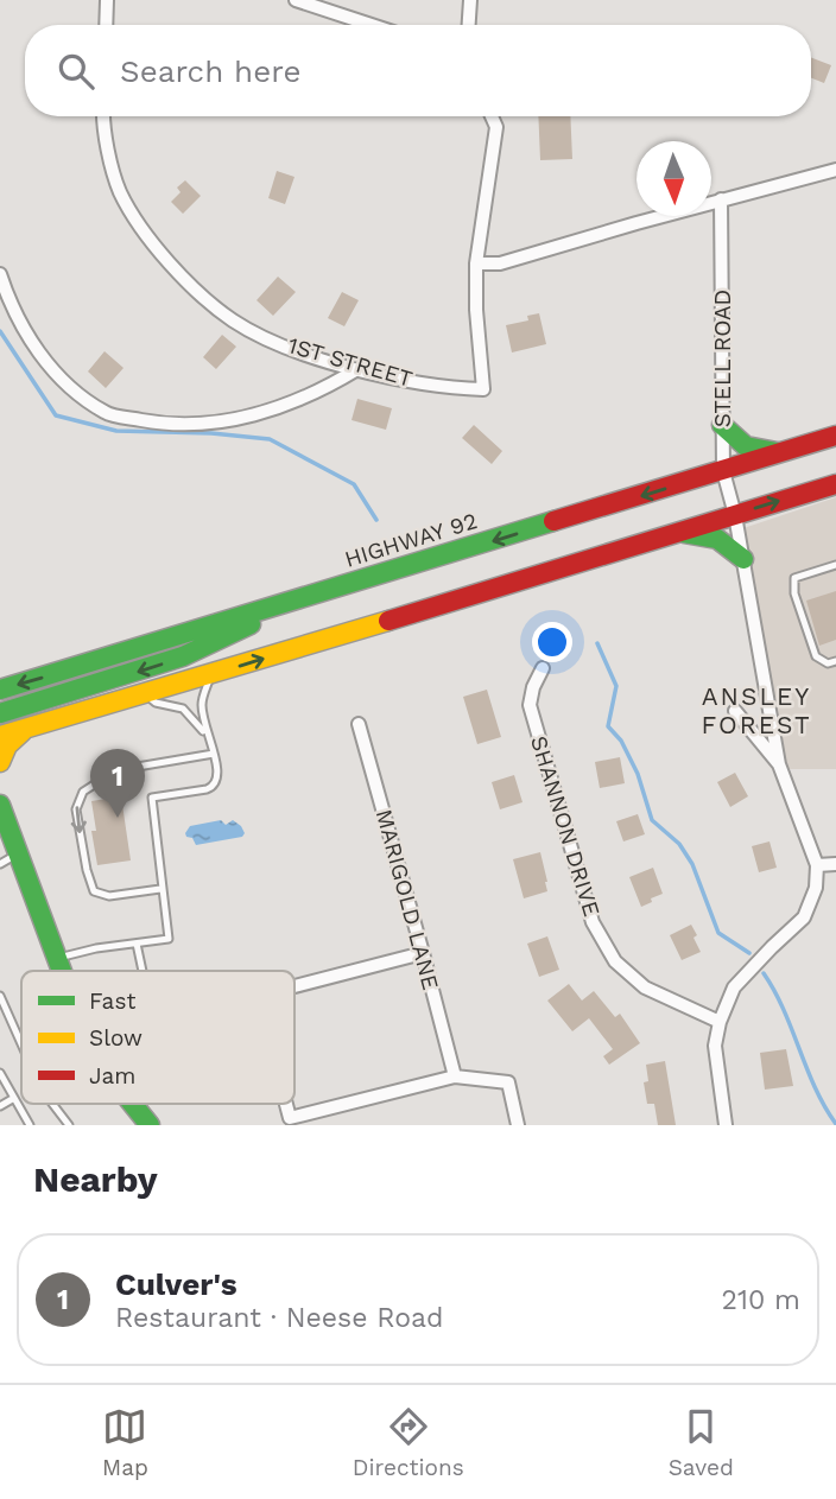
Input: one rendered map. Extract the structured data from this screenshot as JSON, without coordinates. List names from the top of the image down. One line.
{"streets":{"main road":["HIGHWAY 92"],"street":["STELL ROAD","1ST STREET","SHANNON DRIVE","MARIGOLD LANE"]},"crossings":[["STELL ROAD","HIGHWAY 92"]],"districts":["ANSLEY FOREST"],"legend":["Fast","Slow","Jam"],"north":"bottom","page":{"search":"Search here","pins":"1","heading":"Nearby","list":[{"mark":"1","name":"Culver's","note":"Restaurant · Neese Road","value":"210 m"}],"nav":["Map","Directions","Saved"]}}
